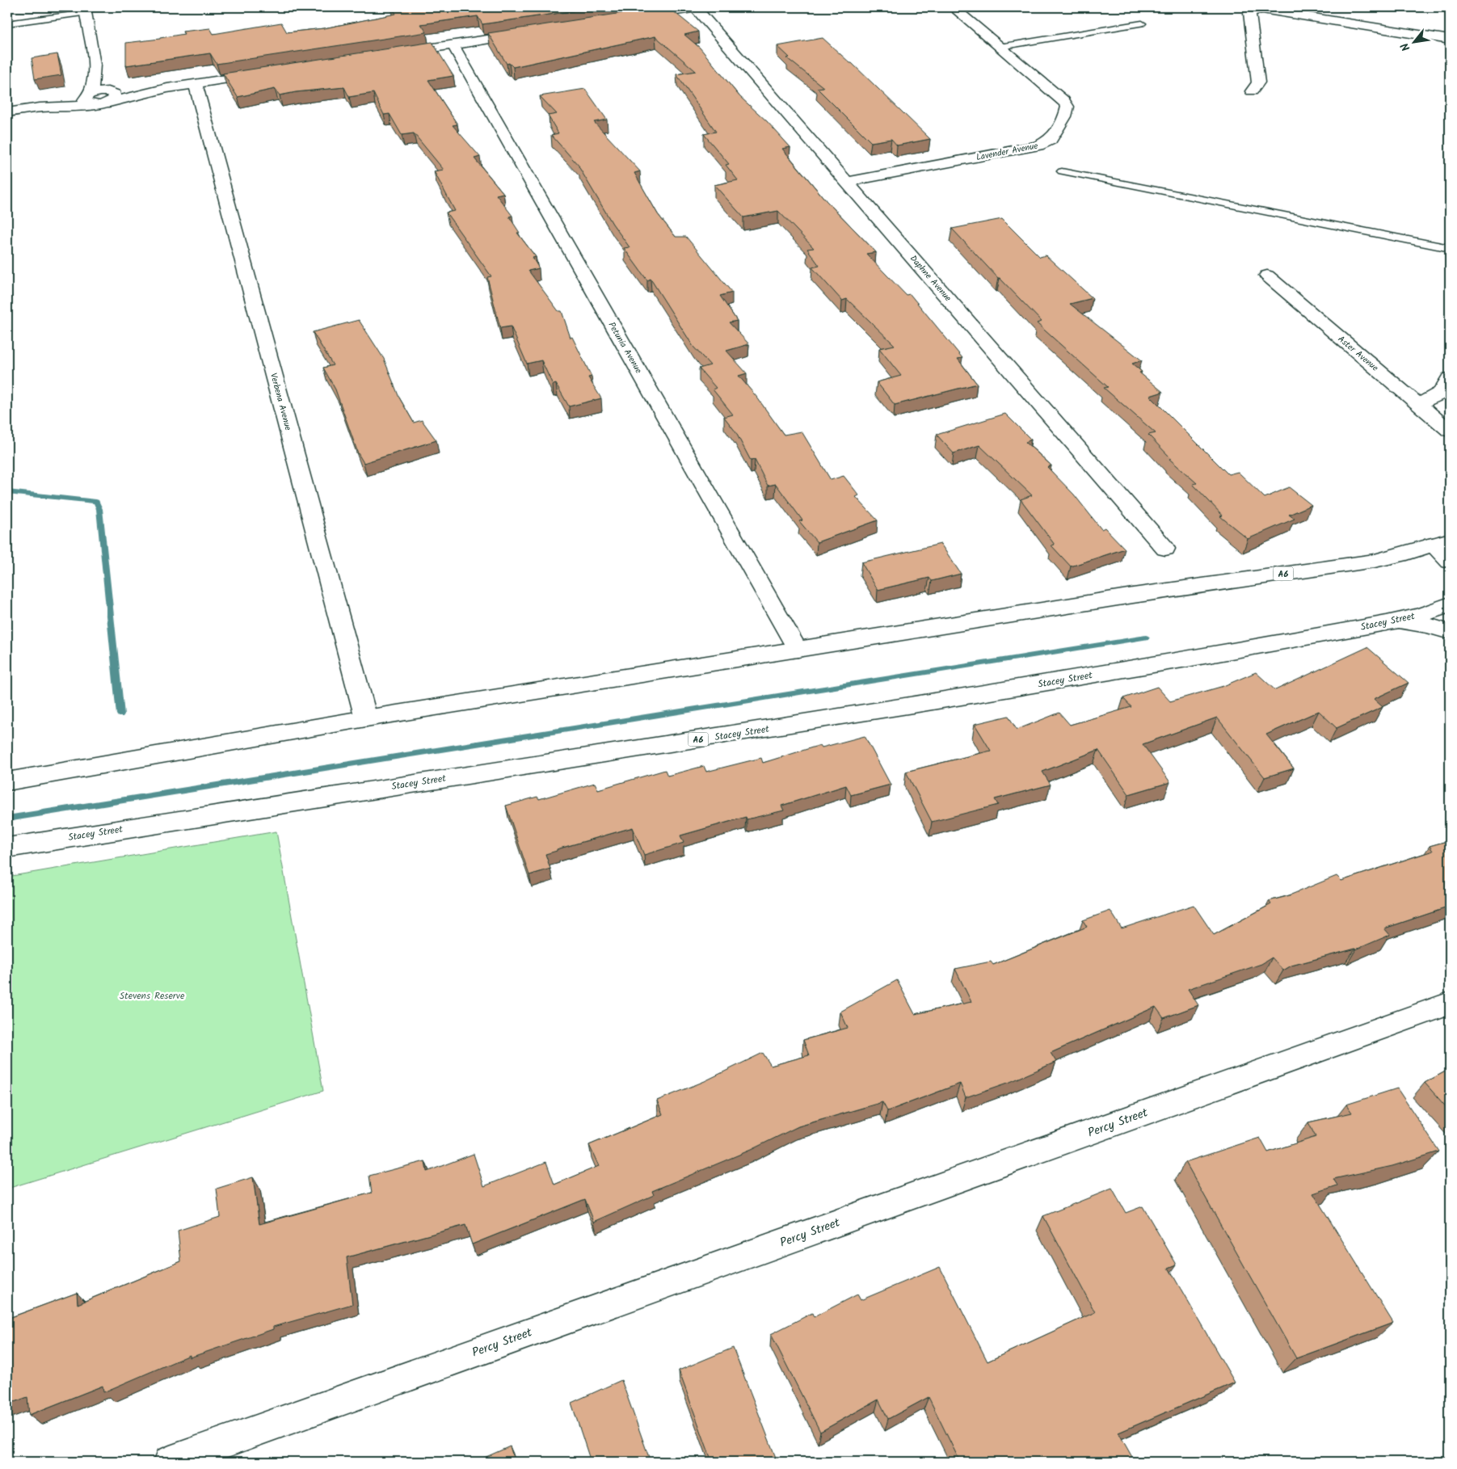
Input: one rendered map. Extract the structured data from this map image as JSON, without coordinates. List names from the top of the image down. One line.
{"streets":{"main road":["Lavender Avenue","Daphne Avenue","Petunia Avenue","Aster Avenue","Verbena Avenue","A6","Stacey Street","Percy Street"]},"crossings":[["Lavender Avenue","Daphne Avenue"],["Petunia Avenue","A6"],["Verbena Avenue","A6"]],"parks":["Stevens Reserve"],"north":"bottom left"}
